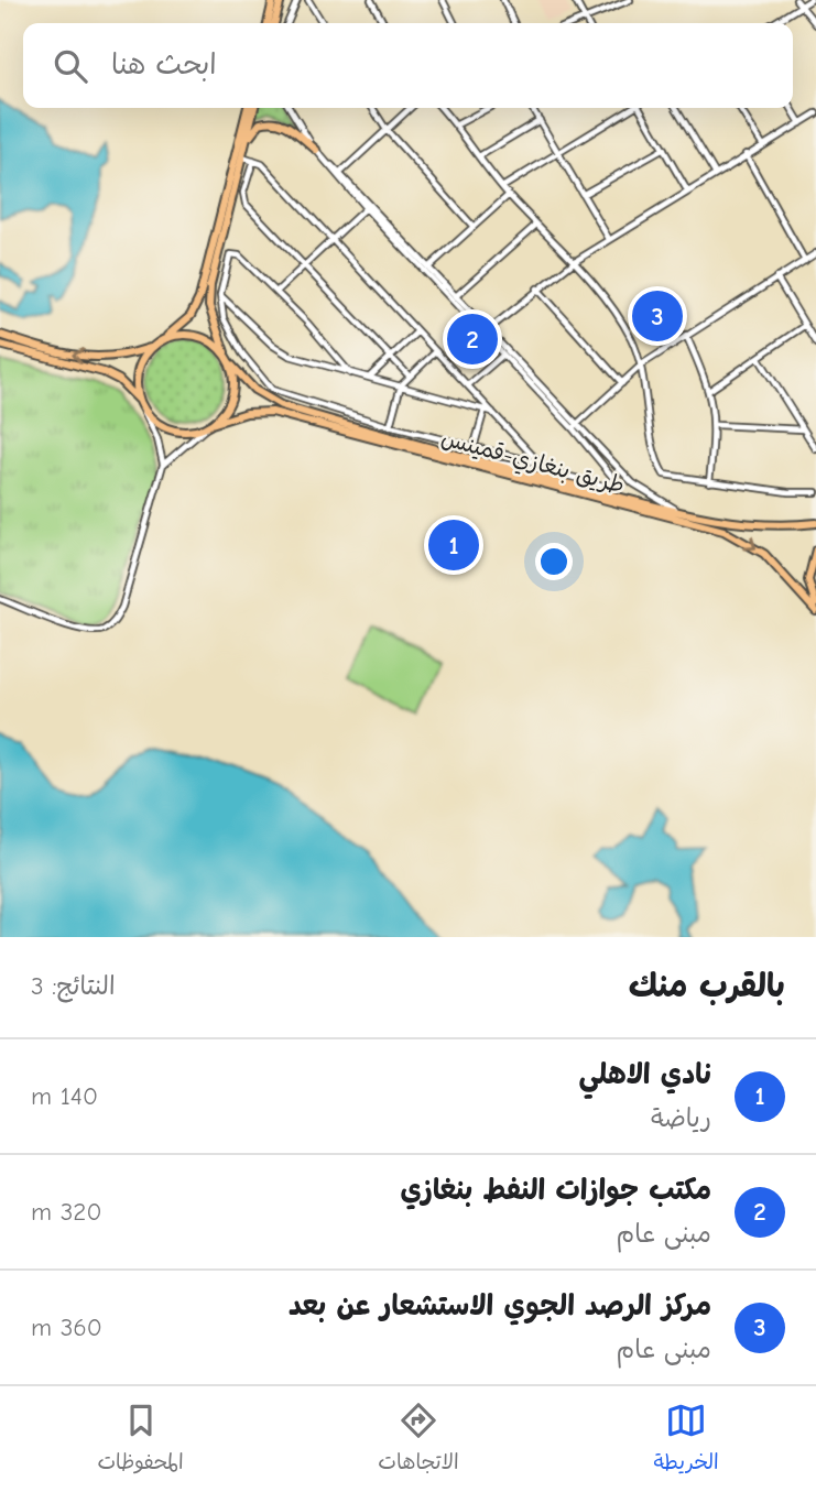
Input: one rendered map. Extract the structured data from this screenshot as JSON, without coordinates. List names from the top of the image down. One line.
{"streets":{"main road":["طريق بنغازي-قمينس"]},"page":{"search":"ابحث هنا","pins":["3","2","1"],"heading":["بالقرب منك","النتائج: 3"],"list":[{"mark":"1","name":"نادي الاهلي","note":"رياضة","value":"140 m"},{"mark":"2","name":"مكتب جوازات النفط بنغازي","note":"مبنى عام","value":"320 m"},{"mark":"3","name":"مركز الرصد الجوي الاستشعار عن بعد","note":"مبنى عام","value":"360 m"}],"nav":["الخريطة","الاتجاهات","المحفوظات"]}}
